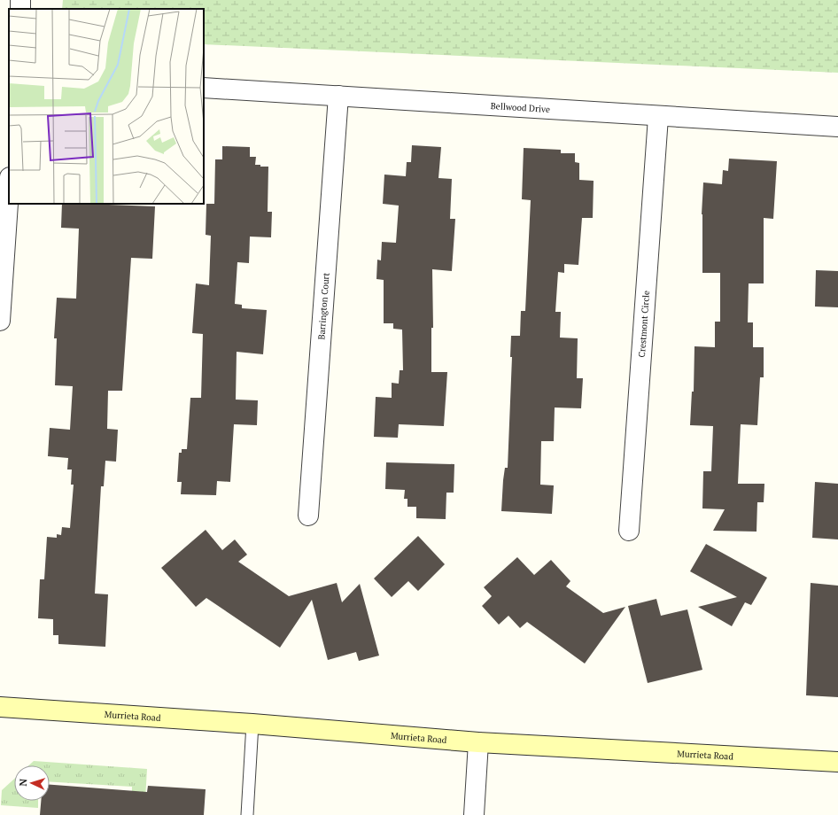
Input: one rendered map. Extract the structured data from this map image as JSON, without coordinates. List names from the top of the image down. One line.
{"streets":{"main road":["Murrieta Road"],"street":["Bellwood Drive","Barrington Court","Crestmont Circle"]},"crossings":[["Bellwood Drive","Barrington Court"],["Bellwood Drive","Crestmont Circle"]],"north":"left"}
